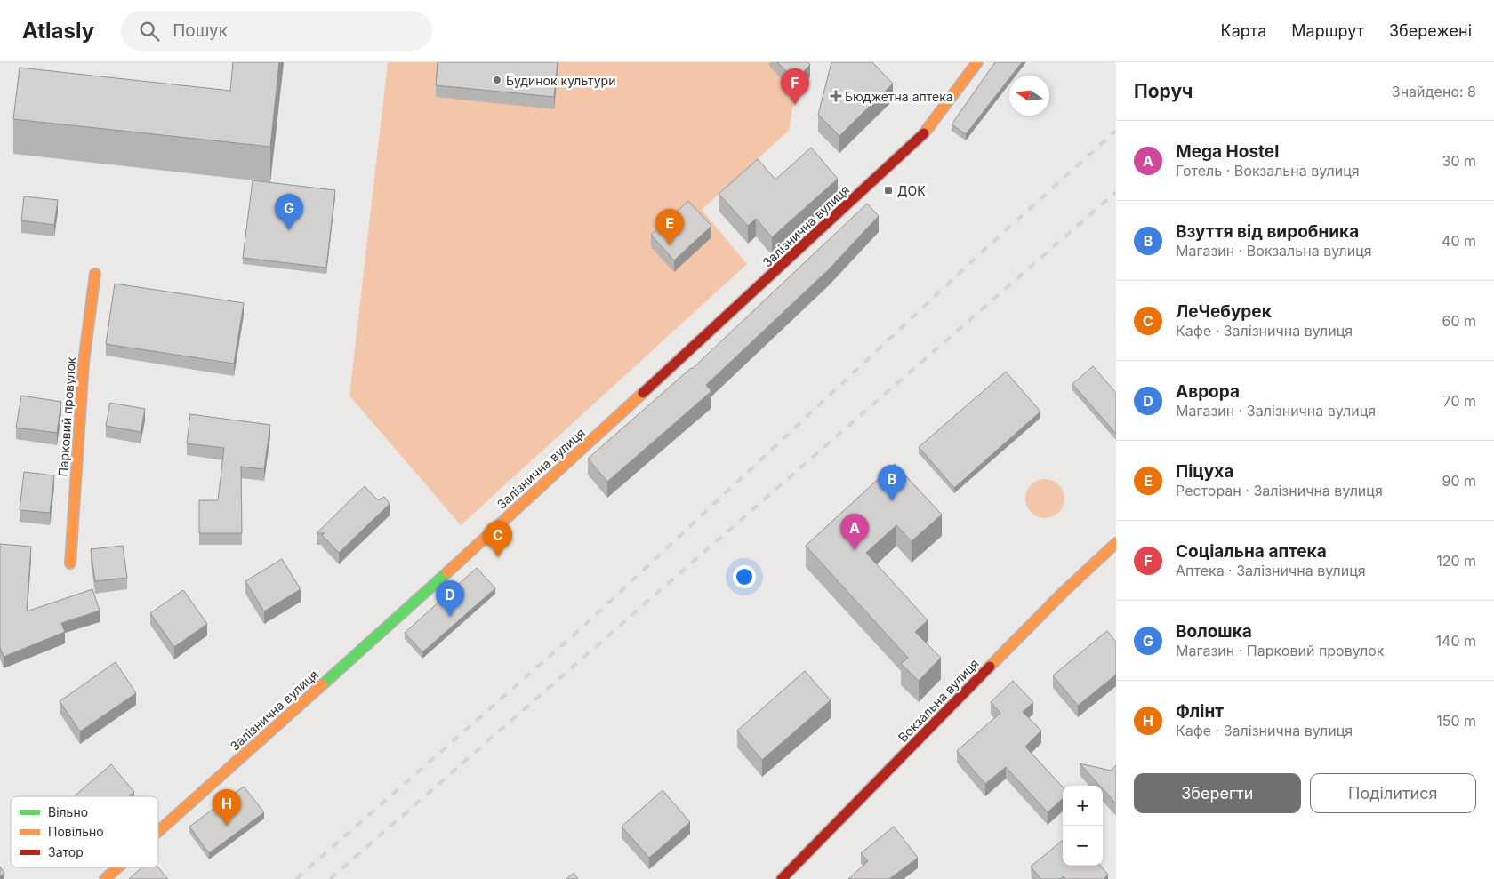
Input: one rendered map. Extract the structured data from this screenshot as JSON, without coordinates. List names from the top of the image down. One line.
{"streets":{"street":["Залізнична вулиця","Парковий провулок","Вокзальна вулиця"]},"places":{"other":["Будинок культури"],"health":["Бюджетна аптека"],"transit":["ДОК"]},"legend":["Вільно","Повільно","Затор"],"north":"left","page":{"header":"Atlasly","search":"Пошук","nav":["Карта","Маршрут","Збережені"],"heading":["Поруч","Знайдено: 8"],"pins":["F","G","E","B","A","C","D","H"],"list":[{"mark":"A","name":"Mega Hostel","note":"Готель · Вокзальна вулиця","value":"30 m"},{"mark":"B","name":"Взуття від виробника","note":"Магазин · Вокзальна вулиця","value":"40 m"},{"mark":"C","name":"ЛеЧебурек","note":"Кафе · Залізнична вулиця","value":"60 m"},{"mark":"D","name":"Аврора","note":"Магазин · Залізнична вулиця","value":"70 m"},{"mark":"E","name":"Піцуха","note":"Ресторан · Залізнична вулиця","value":"90 m"},{"mark":"F","name":"Соціальна аптека","note":"Аптека · Залізнична вулиця","value":"120 m"},{"mark":"G","name":"Волошка","note":"Магазин · Парковий провулок","value":"140 m"},{"mark":"H","name":"Флінт","note":"Кафе · Залізнична вулиця","value":"150 m"}],"buttons":["Зберегти","Поділитися"],"map_buttons":["+","−"]}}
